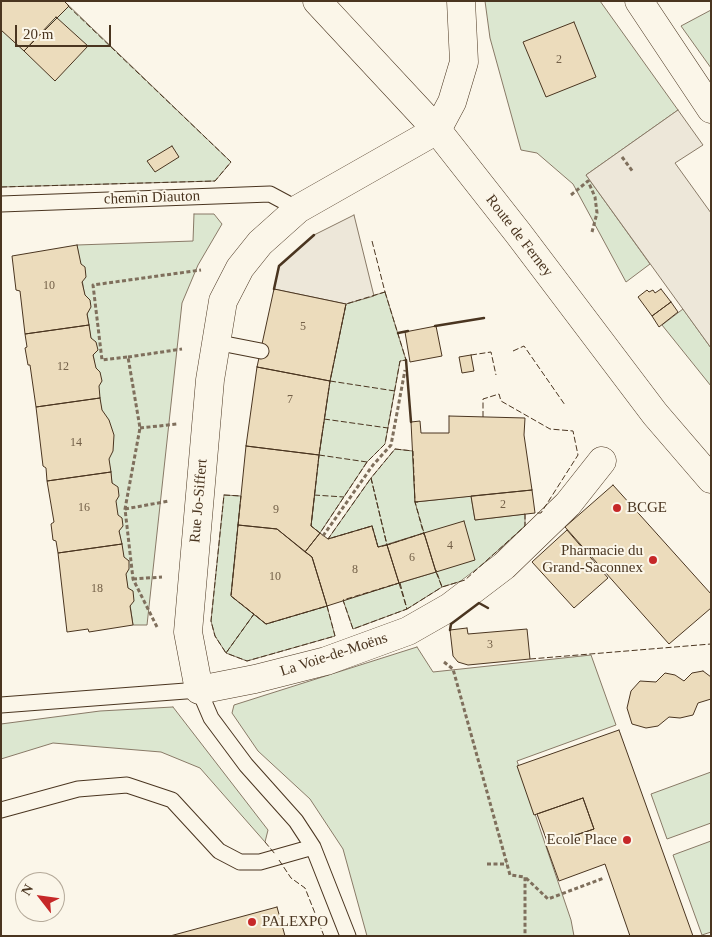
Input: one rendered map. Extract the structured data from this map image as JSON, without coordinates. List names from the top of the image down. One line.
{"streets":{"street":["Route de Ferney","Rue Jo-Siffert","La Voie-de-Moëns"],"lane":["chemin Diauton"]},"crossings":[["chemin Diauton","Rue Jo-Siffert"],["Route de Ferney","Rue Jo-Siffert"],["Rue Jo-Siffert","La Voie-de-Moëns"]],"places":["BCGE","Pharmacie du Grand-Saconnex","Ecole Place","PALEXPO"],"house_numbers":["2","10","5","12","7","14","2","16","9","4","6","8","10","18","3"],"scale_bar":"20 m","north":"top left"}
